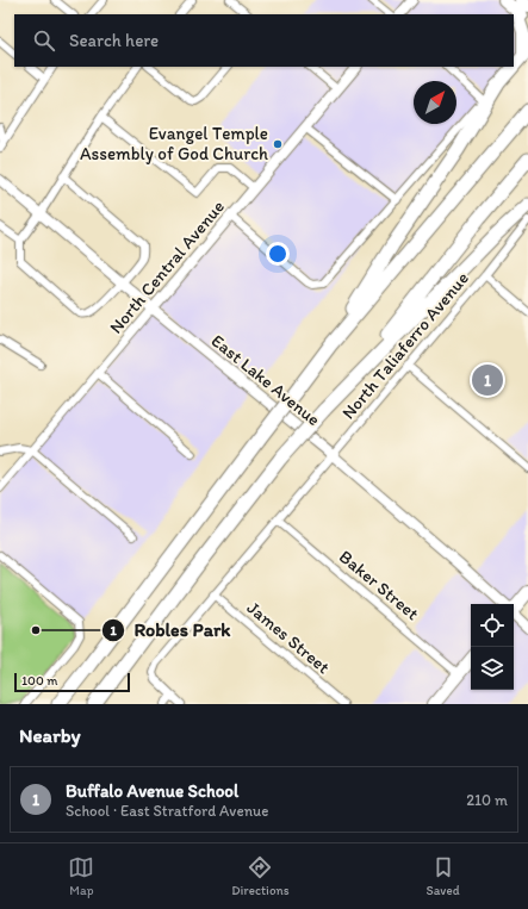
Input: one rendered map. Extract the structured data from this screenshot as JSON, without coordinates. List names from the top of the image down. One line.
{"streets":{"street":["North Central Avenue","North Taliaferro Avenue","East Lake Avenue","Baker Street","James Street"]},"crossings":[["North Central Avenue","East Lake Avenue"],["North Taliaferro Avenue","East Lake Avenue"],["North Taliaferro Avenue","Baker Street"],["North Taliaferro Avenue","James Street"]],"places":["Evangel Temple Assembly of God Church","Robles Park"],"scale_bar":"100 m","north":"top right","page":{"search":"Search here","pins":"1","scale":"100 m","heading":"Nearby","list":[{"mark":"1","name":"Buffalo Avenue School","note":"School · East Stratford Avenue","value":"210 m"}],"nav":["Map","Directions","Saved"]}}
